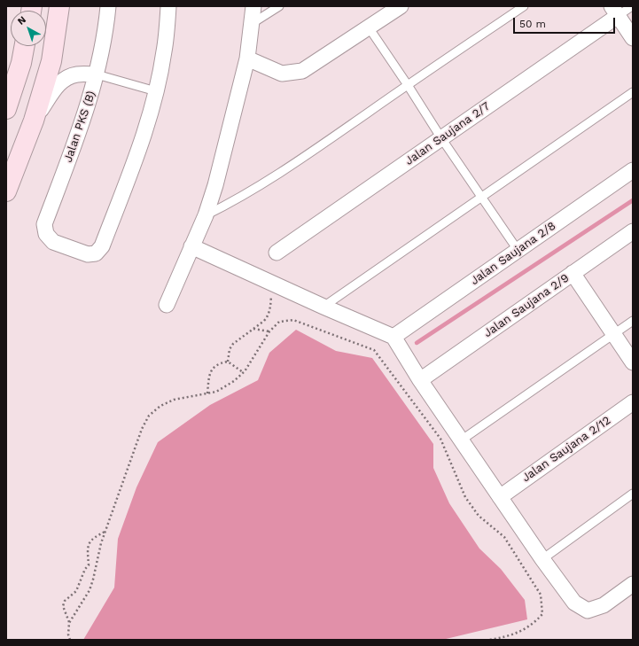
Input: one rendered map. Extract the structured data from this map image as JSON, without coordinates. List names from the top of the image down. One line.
{"streets":{"street":["Jalan PKS (B)","Jalan Saujana 2/7","Jalan Saujana 2/8","Jalan Saujana 2/9","Jalan Saujana 2/12"]},"scale_bar":"50 m","north":"top left"}
